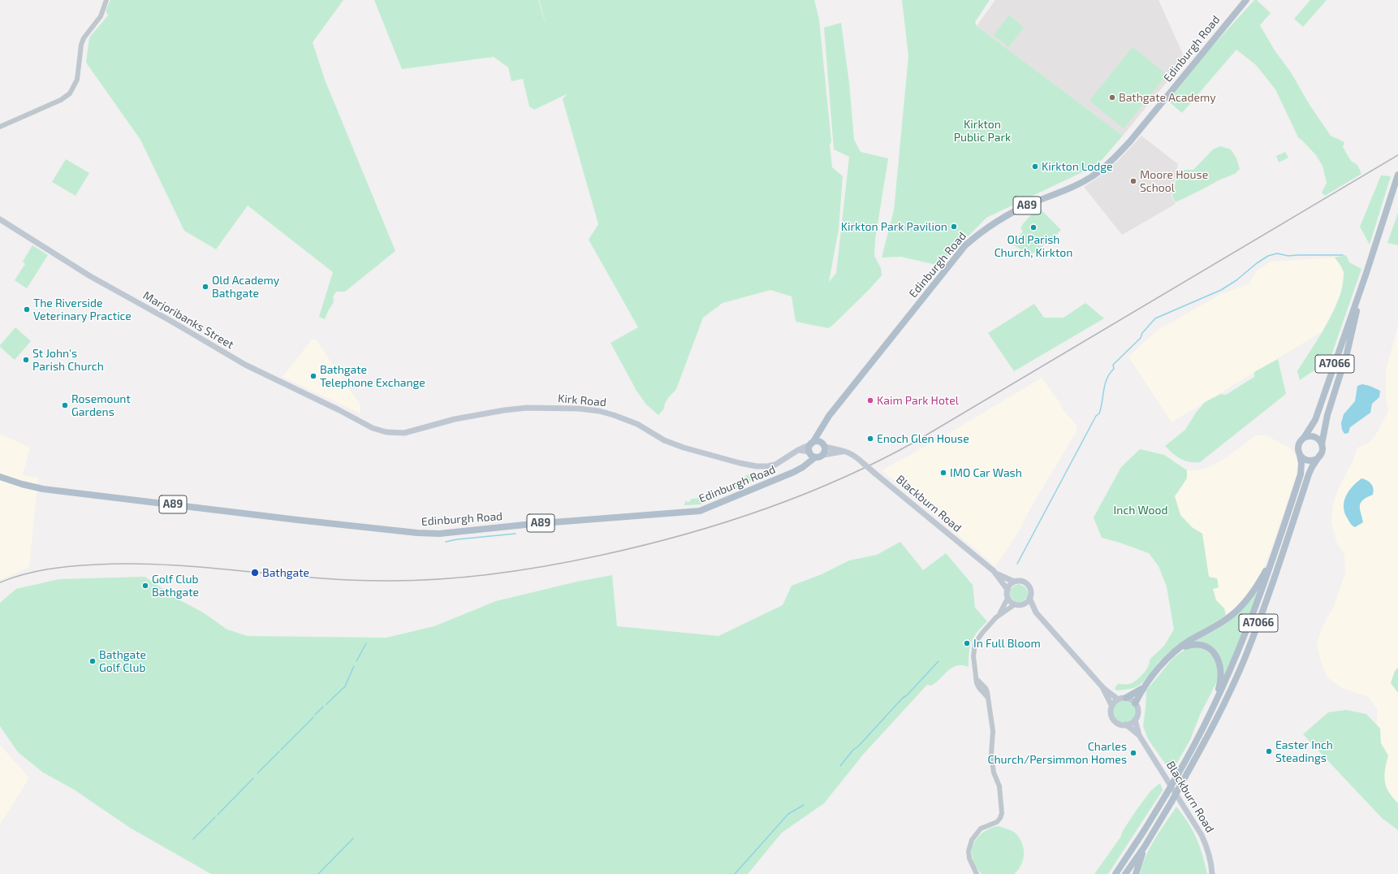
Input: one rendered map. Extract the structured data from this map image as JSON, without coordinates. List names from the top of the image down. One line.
{"streets":{"main road":["Edinburgh Road","A89","Marjoribanks Street","A7066","Kirk Road","Blackburn Road"]},"crossings":[["Edinburgh Road","A89"],["Edinburgh Road","Kirk Road"],["Edinburgh Road","Blackburn Road"],["A89","Kirk Road"],["A89","Blackburn Road"],["Marjoribanks Street","Kirk Road"],["Kirk Road","Blackburn Road"]],"parks":["Kirkton Public Park","Inch Wood"],"places":["Bathgate Academy","Kirkton Lodge","Moore House School","Kirkton Park Pavilion","Old Parish Church, Kirkton","Old Academy Bathgate","The Riverside Veterinary Practice","St John's Parish Church","Bathgate Telephone Exchange","Kaim Park Hotel","Rosemount Gardens","Enoch Glen House","IMO Car Wash","Bathgate","Golf Club Bathgate","In Full Bloom","Bathgate Golf Club","Easter Inch Steadings","Charles Church/Persimmon Homes"]}
